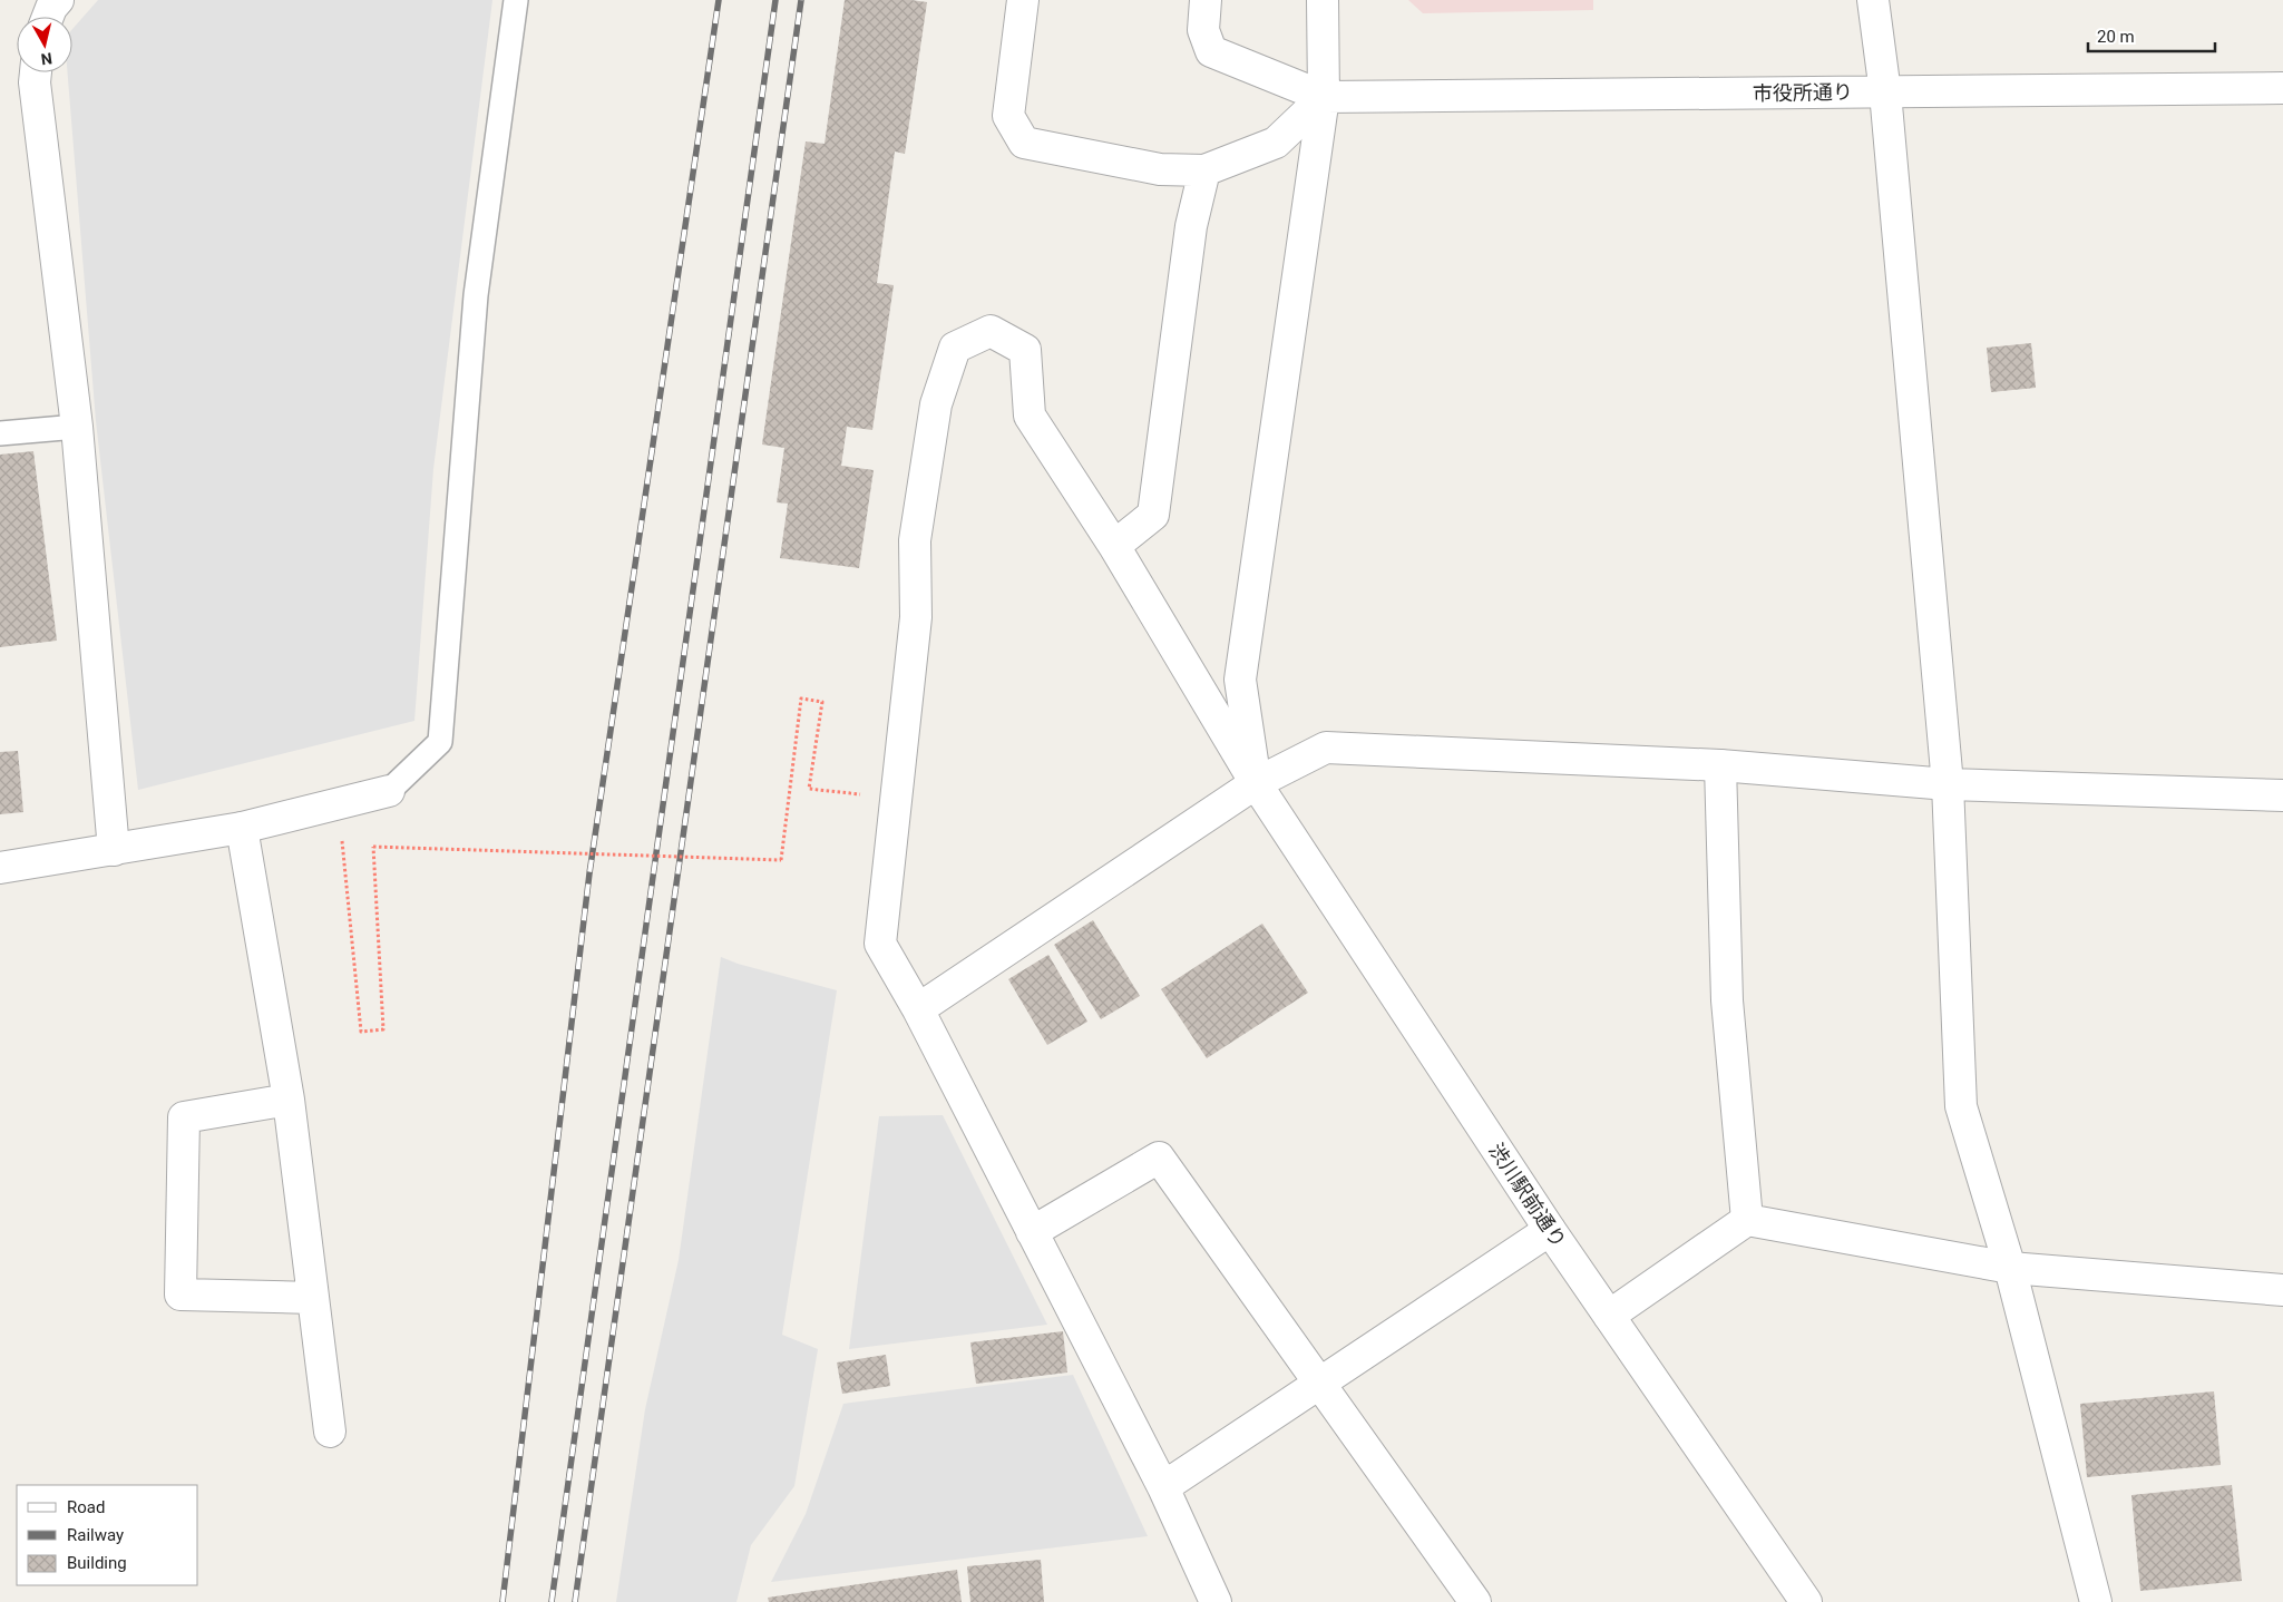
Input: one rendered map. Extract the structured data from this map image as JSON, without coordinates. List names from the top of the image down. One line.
{"streets":{"street":["市役所通り","渋川駅前通り"]},"legend":["Road","Railway","Building"],"scale_bar":"20 m","north":"bottom"}
